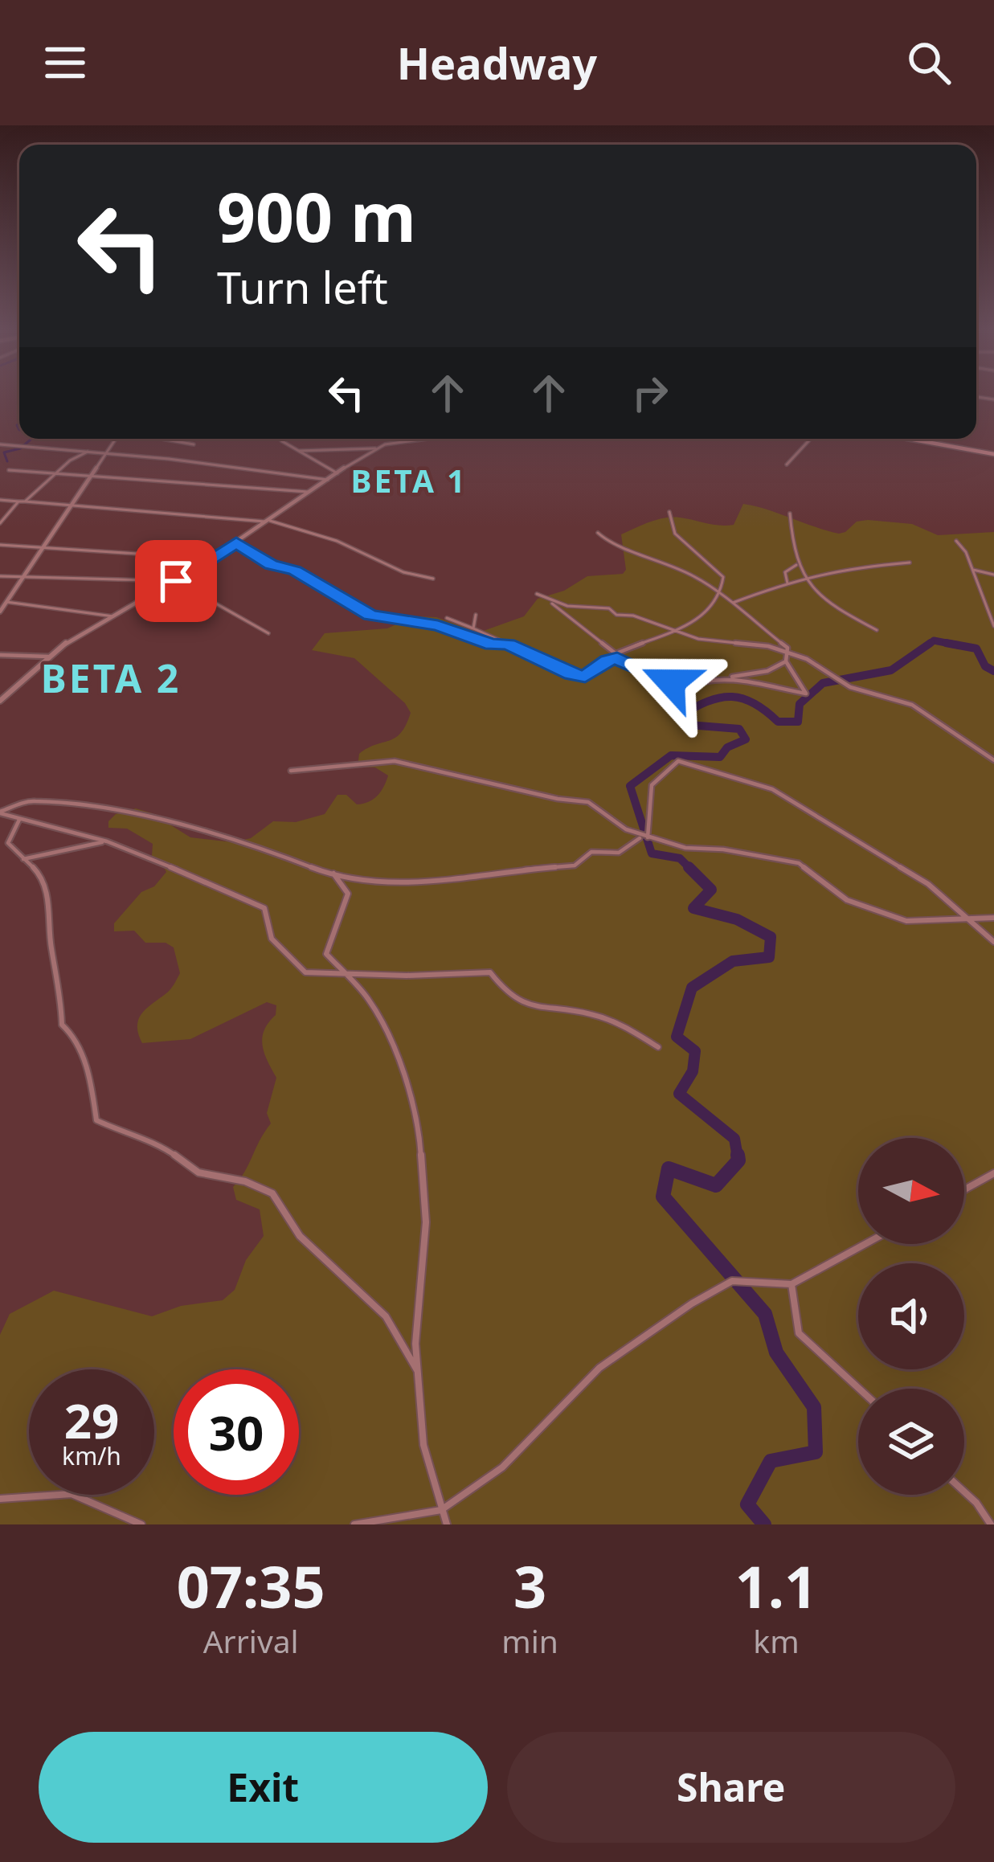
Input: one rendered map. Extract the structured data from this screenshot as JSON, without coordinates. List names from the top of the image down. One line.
{"districts":["BETA 1","BETA 2"],"north":"right","page":{"header":"Headway","turn":["900 m","Turn left"],"speed":"29 km/h","limit":"30","eta":["07:35","Arrival","3","min","1.1","km"],"buttons":["Exit","Share"]}}
